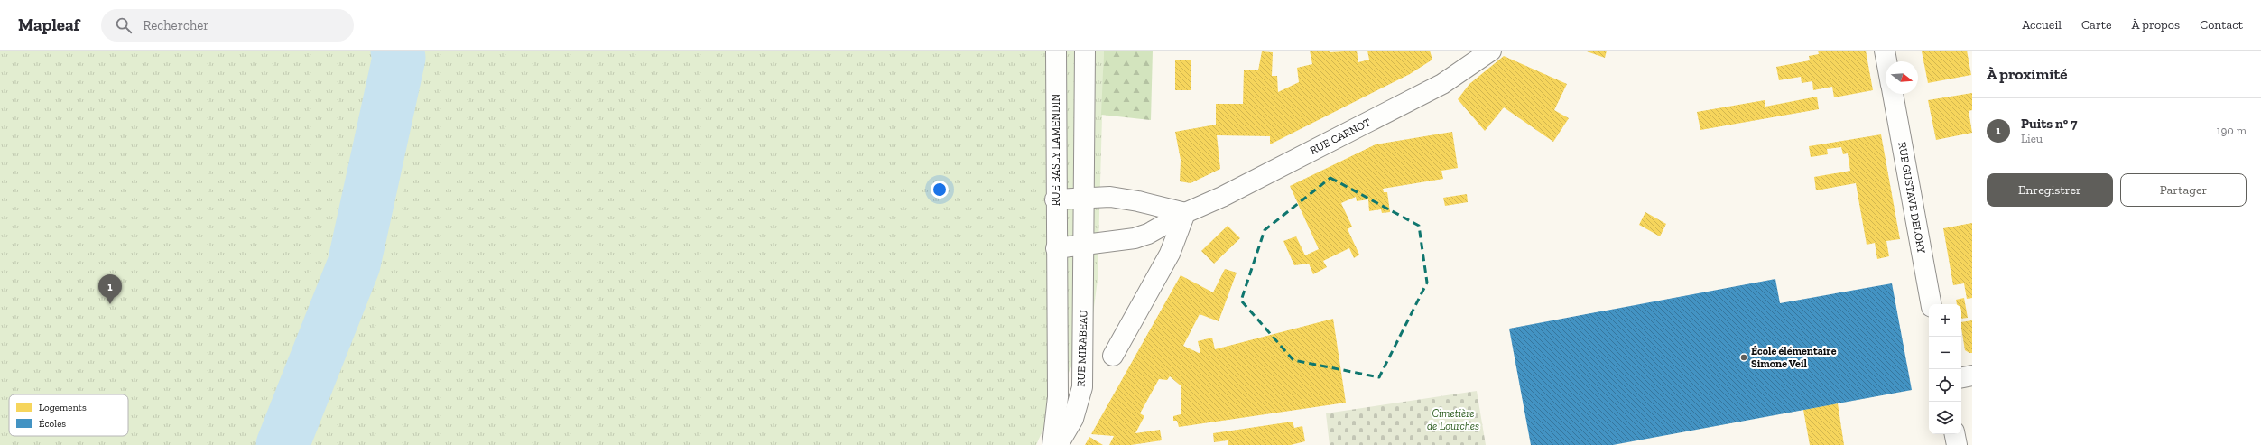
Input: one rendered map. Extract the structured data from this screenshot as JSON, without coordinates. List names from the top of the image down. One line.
{"streets":{"street":["RUE CARNOT","RUE BASLY LAMENDIN","RUE GUSTAVE DELORY","RUE MIRABEAU"]},"crossings":[["RUE CARNOT","RUE BASLY LAMENDIN"],["RUE CARNOT","RUE MIRABEAU"]],"parks":["Cimetière de Lourches"],"places":["École élémentaire Simone Veil"],"legend":["Logements","Écoles"],"north":"right","page":{"header":"Mapleaf","search":"Rechercher","nav":["Accueil","Carte","À propos","Contact"],"heading":"À proximité","list":[{"mark":"1","name":"Puits n° 7","note":"Lieu","value":"190 m"}],"buttons":["Enregistrer","Partager"],"pins":"1","map_buttons":["+","−"]}}
